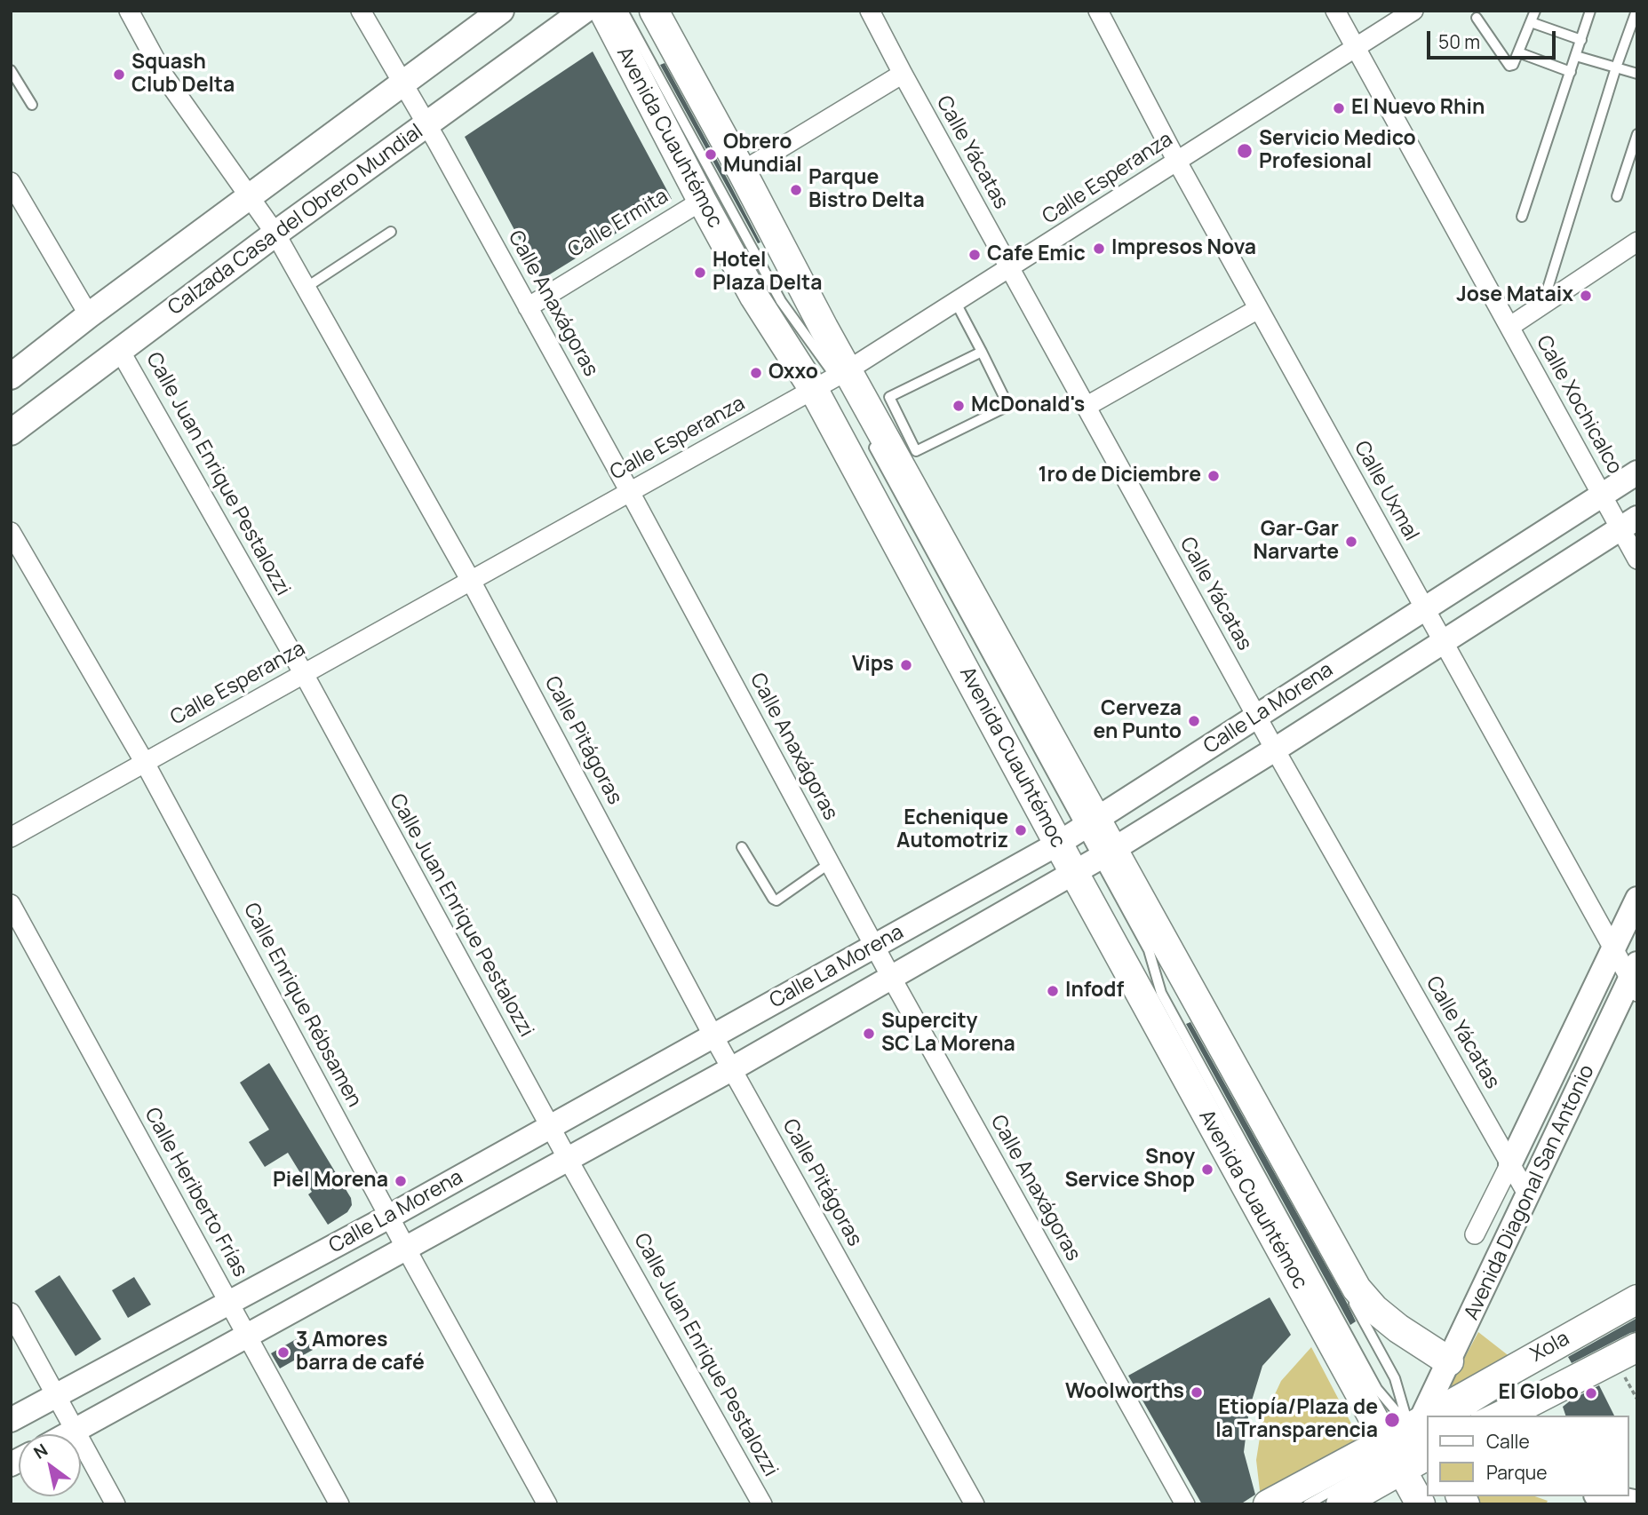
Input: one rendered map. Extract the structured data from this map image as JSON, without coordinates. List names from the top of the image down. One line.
{"streets":{"main road":["Avenida Cuauhtémoc","Calzada Casa del Obrero Mundial","Xola"],"street":["Calle Yácatas","Calle Esperanza","Calle Ermita","Calle Anaxágoras","Calle Xochicalco","Calle Juan Enrique Pestalozzi","Calle Uxmal","Calle La Morena","Calle Pitágoras","Calle Enrique Rébsamen","Calle Heriberto Frías","Avenida Diagonal San Antonio"]},"crossings":[["Avenida Cuauhtémoc","Calle Esperanza"],["Avenida Cuauhtémoc","Calle Ermita"],["Avenida Cuauhtémoc","Calle La Morena"],["Avenida Cuauhtémoc","Avenida Diagonal San Antonio"],["Avenida Cuauhtémoc","Xola"],["Calle Yácatas","Calle Esperanza"],["Calle Yácatas","Calle La Morena"],["Calle Yácatas","Avenida Diagonal San Antonio"],["Calle Esperanza","Calle Anaxágoras"],["Calle Esperanza","Calle Xochicalco"],["Calle Esperanza","Calle Juan Enrique Pestalozzi"],["Calle Esperanza","Calle Uxmal"],["Calle Esperanza","Calle Pitágoras"],["Calle Esperanza","Calle Enrique Rébsamen"],["Calzada Casa del Obrero Mundial","Calle Anaxágoras"],["Calzada Casa del Obrero Mundial","Calle Juan Enrique Pestalozzi"],["Calzada Casa del Obrero Mundial","Calle Pitágoras"],["Calle Ermita","Calle Anaxágoras"],["Calle Anaxágoras","Calle La Morena"],["Calle Xochicalco","Calle La Morena"],["Calle Juan Enrique Pestalozzi","Calle La Morena"],["Calle Uxmal","Calle La Morena"],["Calle Uxmal","Avenida Diagonal San Antonio"],["Calle La Morena","Calle Pitágoras"],["Calle La Morena","Calle Enrique Rébsamen"],["Calle La Morena","Calle Heriberto Frías"],["Avenida Diagonal San Antonio","Xola"]],"places":["Squash Club Delta","El Nuevo Rhin","Servicio Medico Profesional","Obrero Mundial","Parque Bistro Delta","Impresos Nova","Cafe Emic","Hotel Plaza Delta","Jose Mataix","Oxxo","McDonald's","1ro de Diciembre","Gar-Gar Narvarte","Vips","Cerveza en Punto","Echenique Automotriz","Infodf","Supercity SC La Morena","Snoy Service Shop","Piel Morena","3 Amores barra de café","Woolworths","El Globo","Etiopía/Plaza de la Transparencia"],"legend":["Calle","Parque"],"scale_bar":"50 m","north":"top left"}
